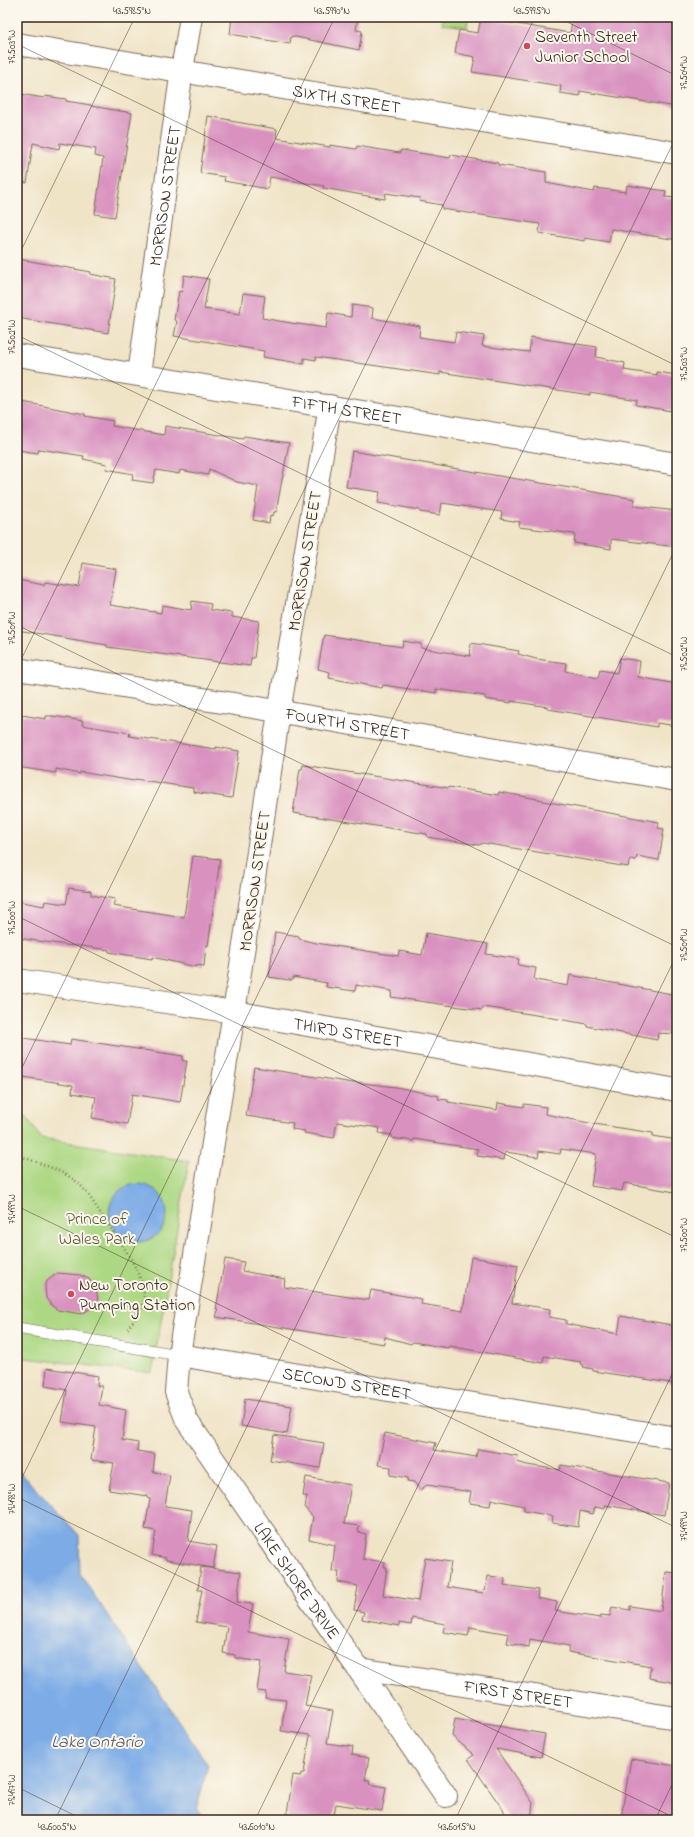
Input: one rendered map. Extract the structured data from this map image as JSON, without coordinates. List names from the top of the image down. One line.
{"streets":{"street":["SIXTH STREET","MORRISON STREET","FIFTH STREET","FOURTH STREET","THIRD STREET","SECOND STREET","LAKE SHORE DRIVE","FIRST STREET"]},"crossings":[["SIXTH STREET","MORRISON STREET"],["MORRISON STREET","FIFTH STREET"],["MORRISON STREET","FOURTH STREET"],["MORRISON STREET","THIRD STREET"],["MORRISON STREET","SECOND STREET"],["MORRISON STREET","LAKE SHORE DRIVE"],["SECOND STREET","LAKE SHORE DRIVE"],["LAKE SHORE DRIVE","FIRST STREET"]],"water":["Lake Ontario"],"parks":["Prince of Wales Park"],"places":["Seventh Street Junior School","New Toronto Pumping Station"],"coordinates":["43.5985°N","43.5990°N","43.5995°N","79.503°W","79.504°W","79.502°W","79.501°W","79.500°W","79.499°W","79.498°W","79.497°W","43.6005°N","43.6010°N","43.6015°N"]}
